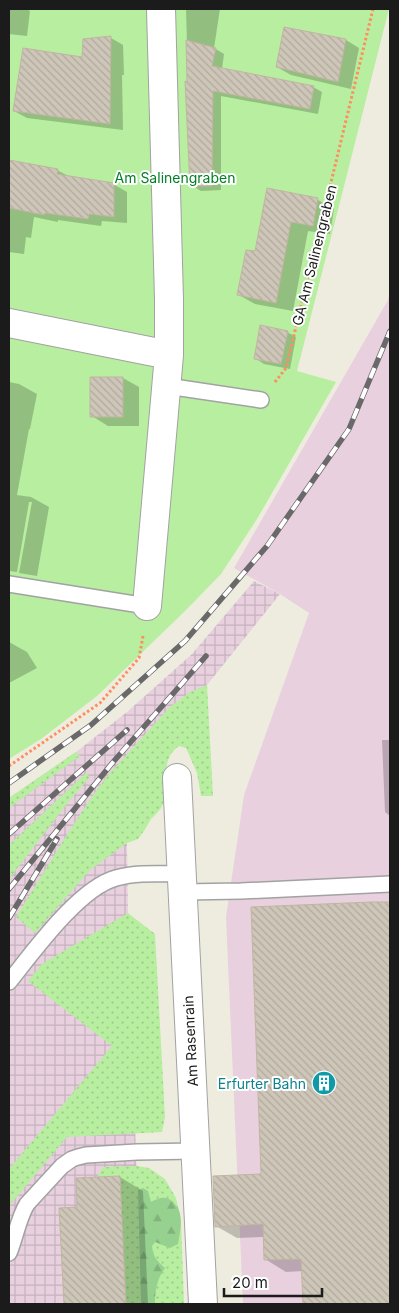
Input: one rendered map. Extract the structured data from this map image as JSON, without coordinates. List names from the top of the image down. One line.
{"streets":{"street":["Am Rasenrain"],"path":["GA Am Salinengraben"]},"parks":["Am Salinengraben"],"places":{"building":["Erfurter Bahn"]},"scale_bar":"20 m"}
